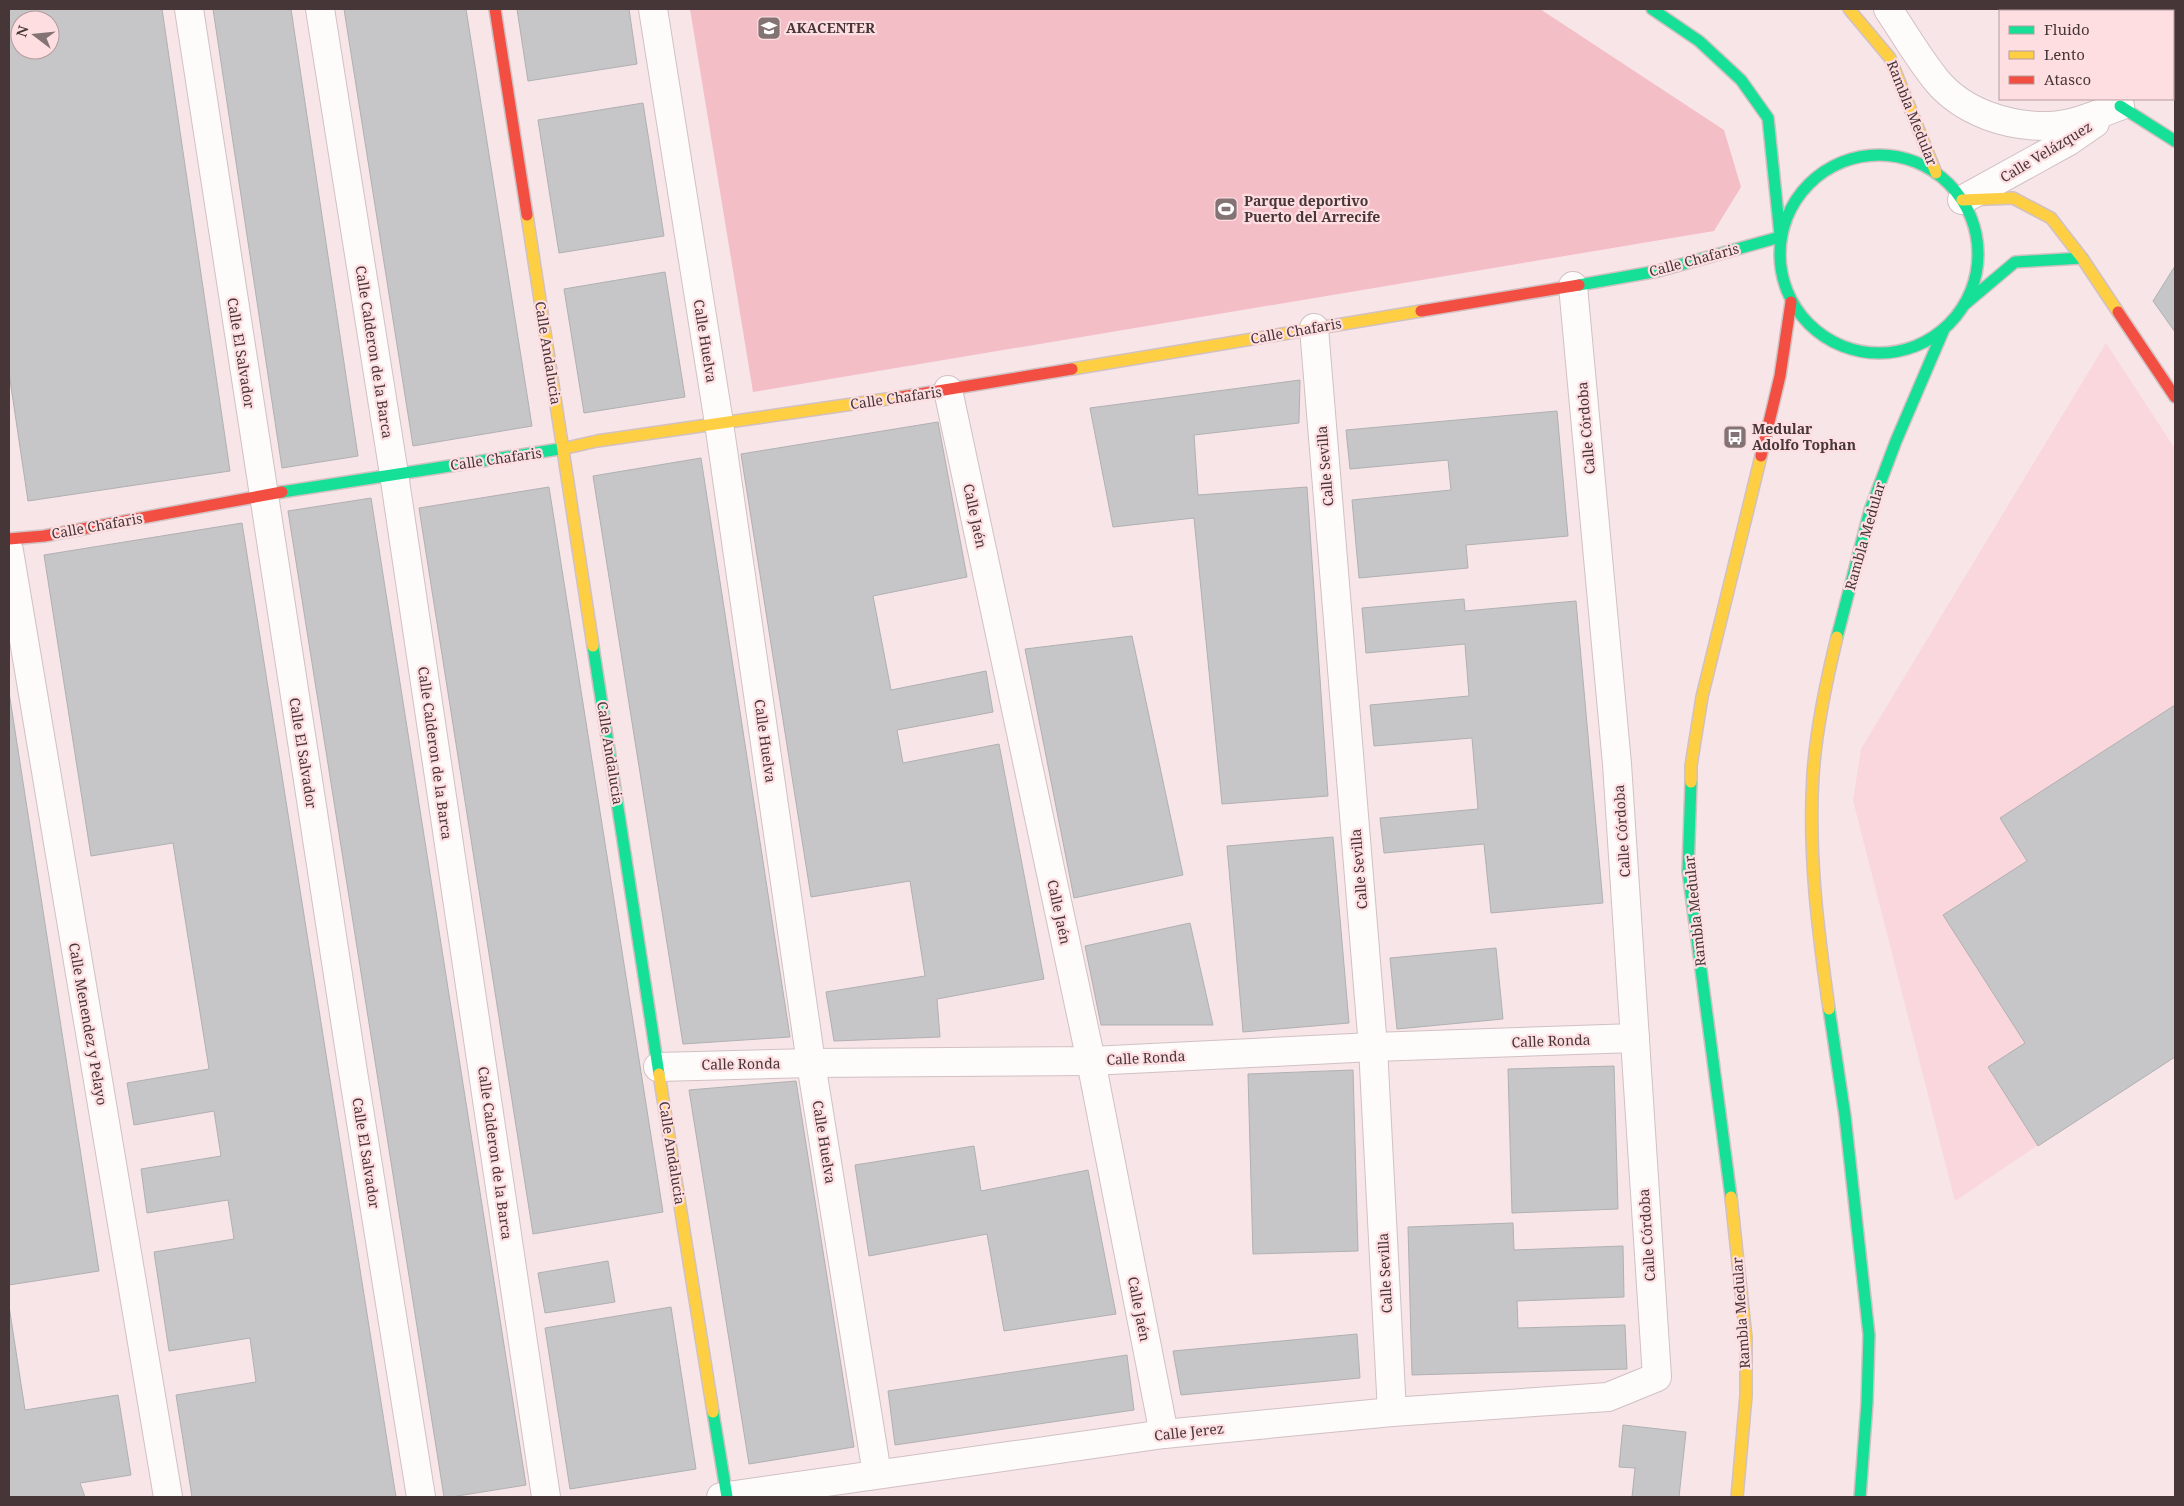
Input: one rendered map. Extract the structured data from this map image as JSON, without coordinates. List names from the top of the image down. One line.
{"streets":{"street":["Rambla Medular","Calle Velázquez","Calle Chafaris","Calle Huelva","Calle Calderon de la Barca","Calle El Salvador","Calle Andalucia","Calle Córdoba","Calle Sevilla","Calle Jaén","Calle Menendez y Pelayo","Calle Ronda","Calle Jerez"]},"crossings":[["Calle Chafaris","Calle Huelva"],["Calle Chafaris","Calle Calderon de la Barca"],["Calle Chafaris","Calle El Salvador"],["Calle Chafaris","Calle Andalucia"],["Calle Chafaris","Calle Córdoba"],["Calle Chafaris","Calle Sevilla"],["Calle Chafaris","Calle Jaén"],["Calle Huelva","Calle Ronda"],["Calle Huelva","Calle Jerez"],["Calle Andalucia","Calle Ronda"],["Calle Andalucia","Calle Jerez"],["Calle Córdoba","Calle Ronda"],["Calle Córdoba","Calle Jerez"],["Calle Sevilla","Calle Ronda"],["Calle Sevilla","Calle Jerez"],["Calle Jaén","Calle Ronda"],["Calle Jaén","Calle Jerez"]],"places":{"school or university":["AKACENTER"],"sports":["Parque deportivo Puerto del Arrecife"],"bus stop":["Medular Adolfo Tophan"]},"legend":["Fluido","Lento","Atasco"],"north":"left"}
